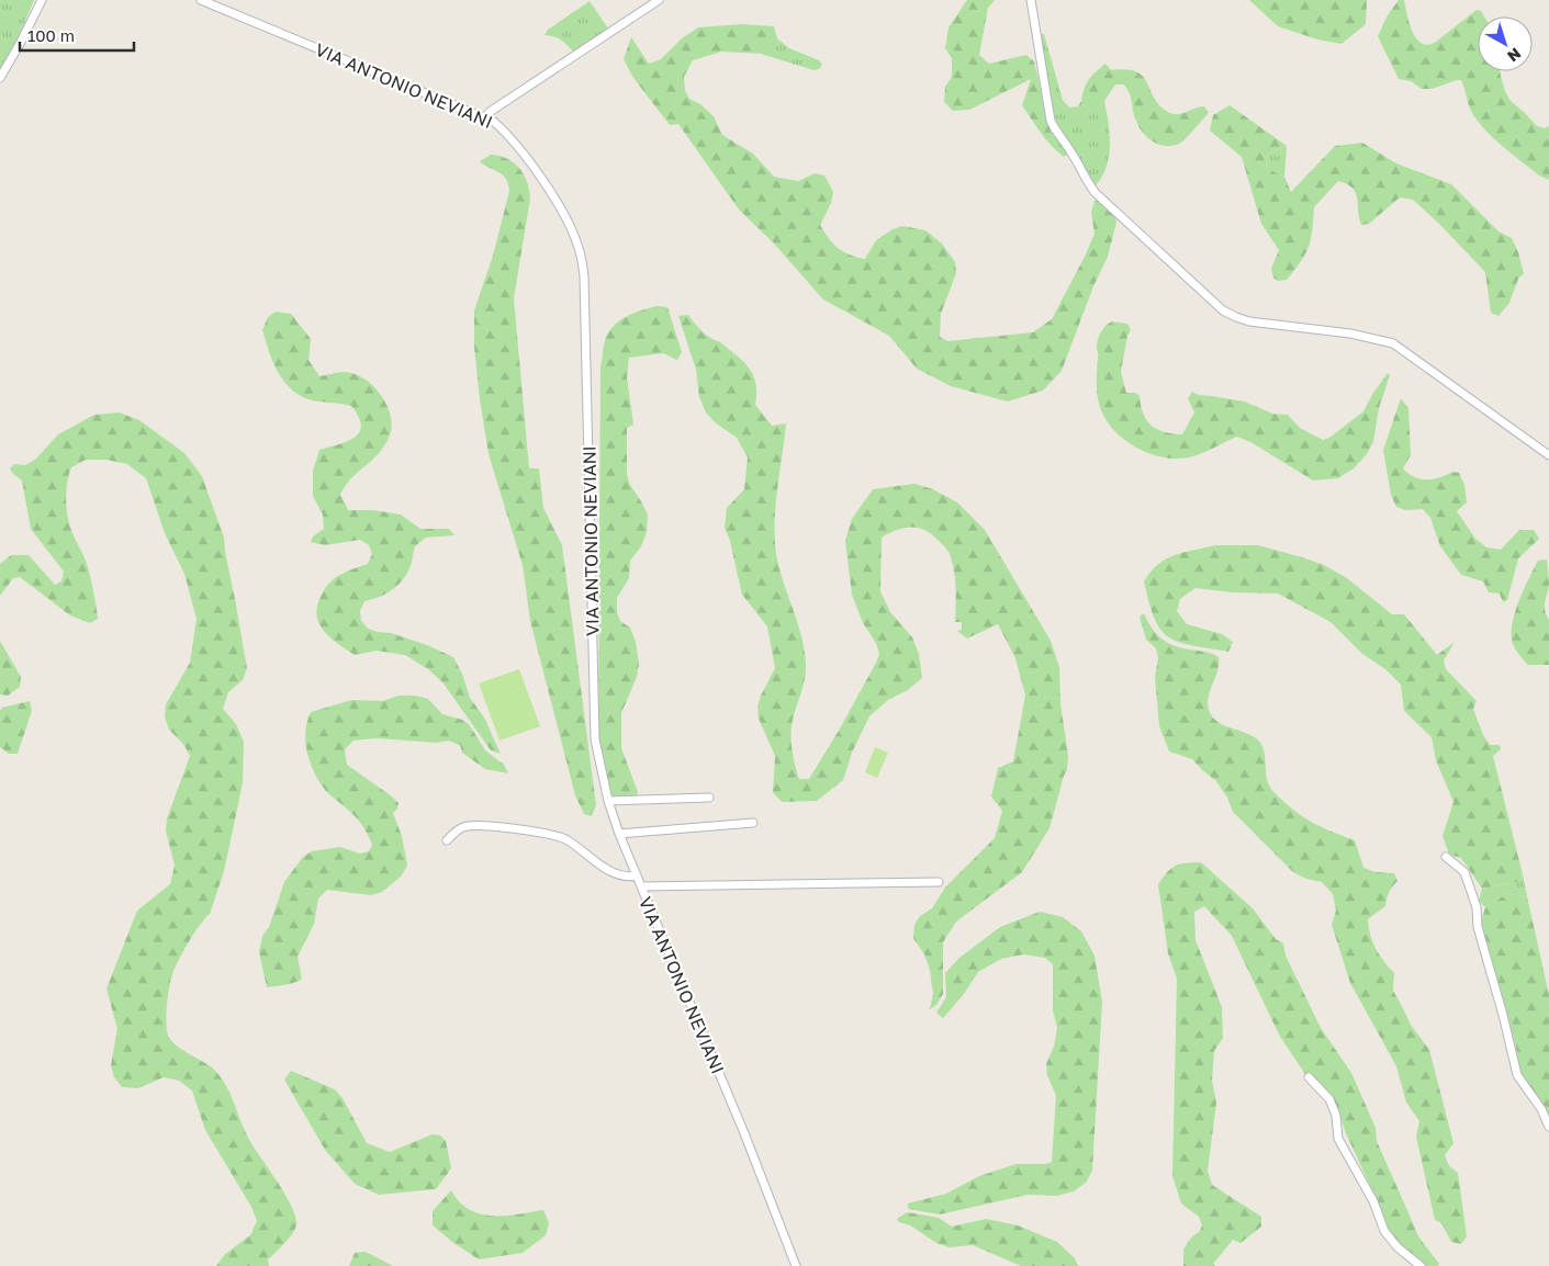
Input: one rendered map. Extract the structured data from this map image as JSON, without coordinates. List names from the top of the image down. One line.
{"streets":{"street":["VIA ANTONIO NEVIANI"]},"scale_bar":"100 m","north":"bottom right"}
